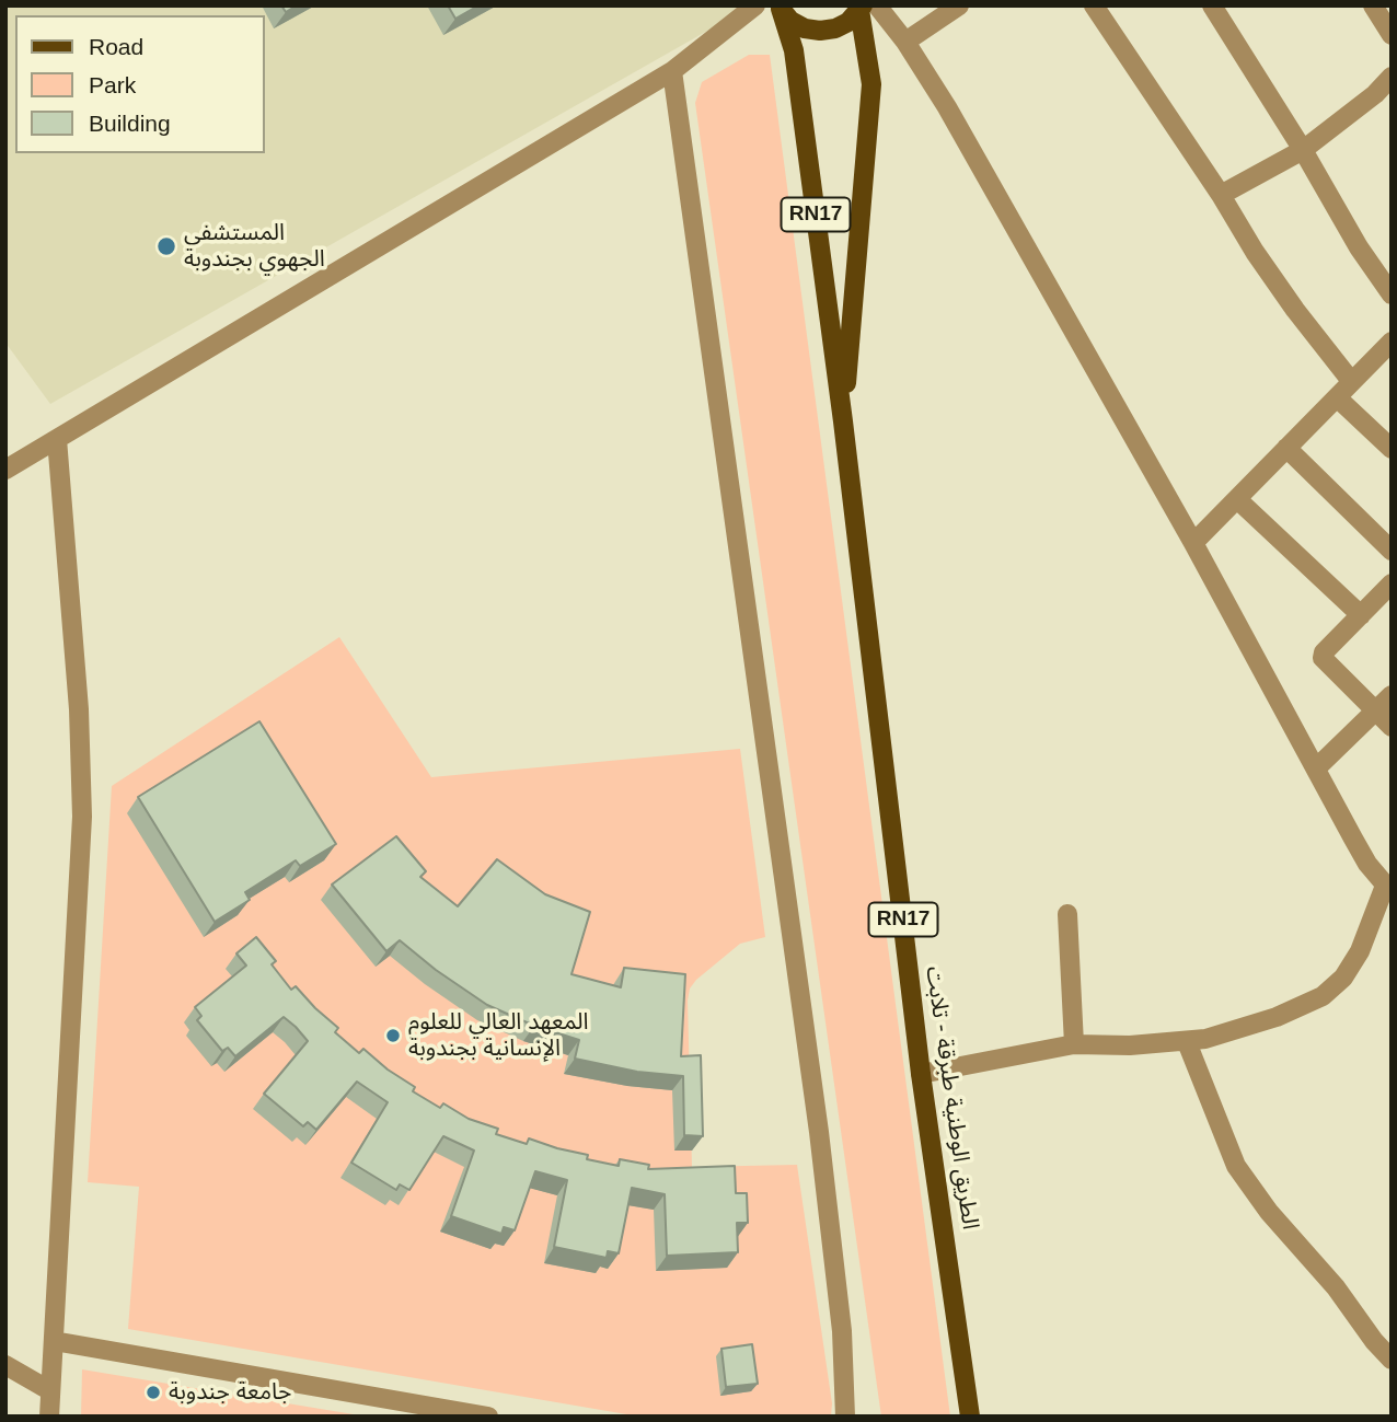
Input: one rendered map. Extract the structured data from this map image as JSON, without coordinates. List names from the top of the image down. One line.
{"streets":{"main road":["RN17","الطريق الوطنية طبرقة - تلابت"]},"crossings":[["RN17","الطريق الوطنية طبرقة - تلابت"]],"places":["المستشفى الجهوي بجندوبة","المعهد العالي للعلوم الإنسانية بجندوبة","جامعة جندوبة"],"legend":["Road","Park","Building"]}
